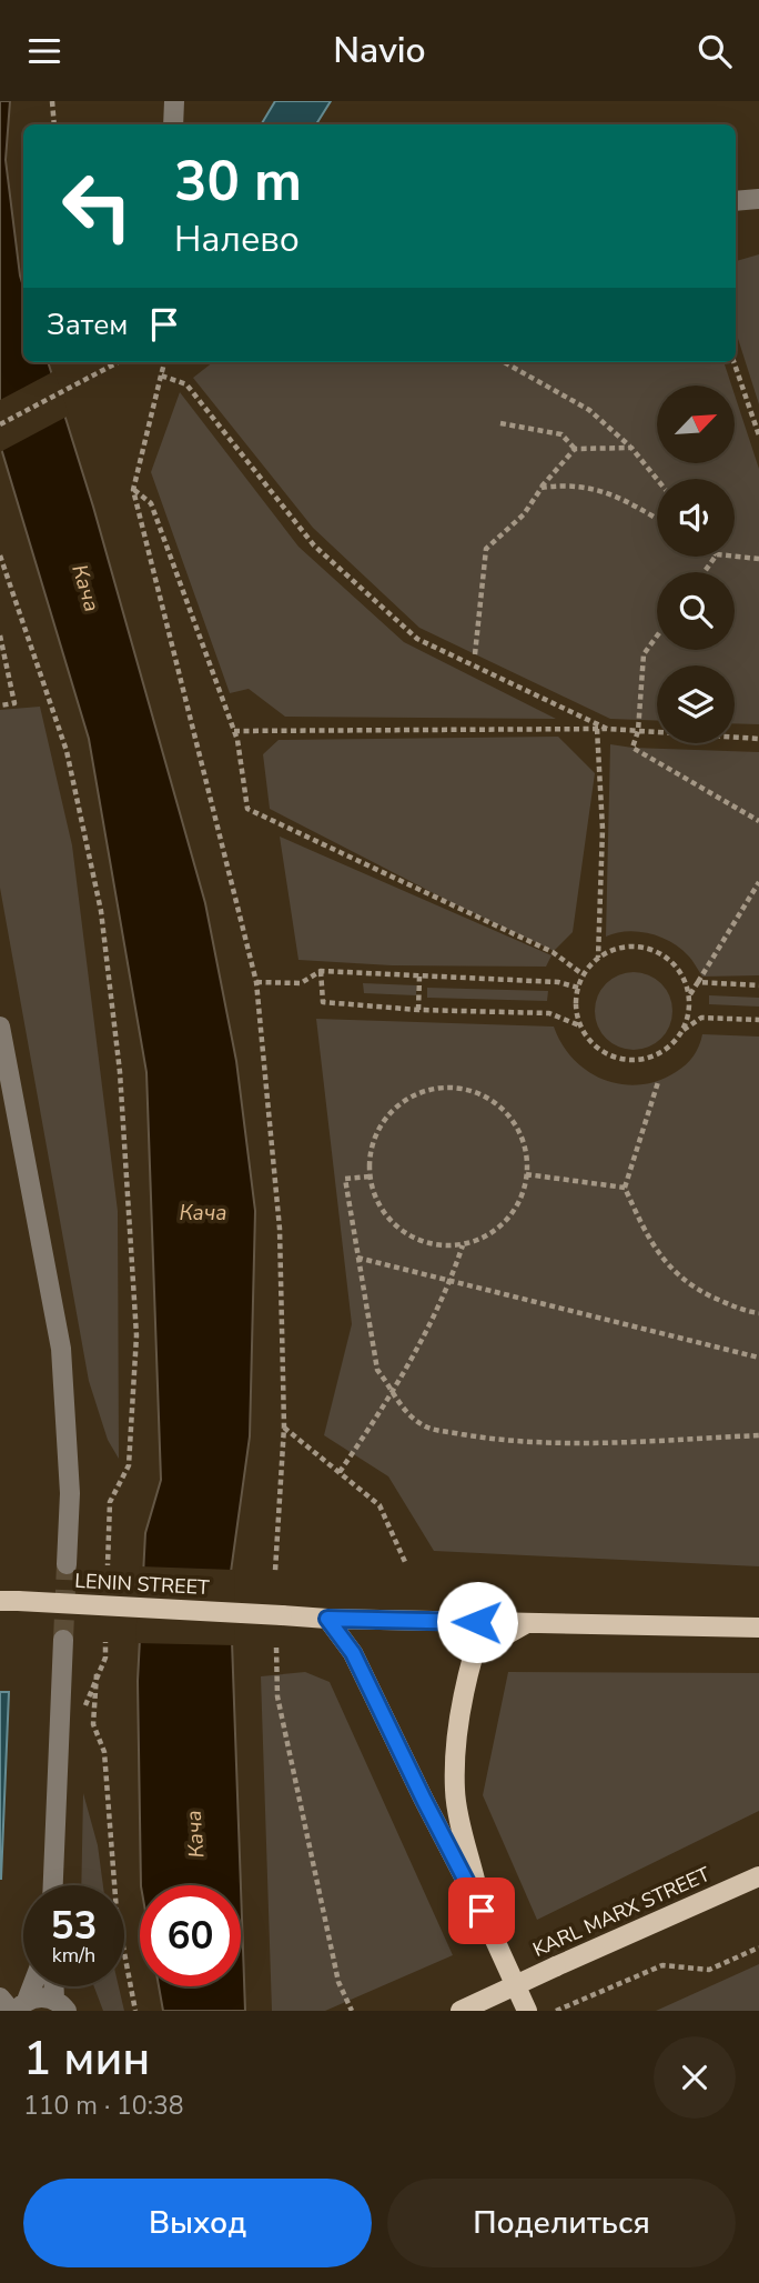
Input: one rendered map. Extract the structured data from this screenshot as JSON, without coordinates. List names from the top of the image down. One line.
{"streets":{"main road":["LENIN STREET","KARL MARX STREET"]},"water":["Кача"],"north":"top right","page":{"header":"Navio","turn":["30 m","Налево"],"then":"Затем","speed":"53 km/h","limit":"60","heading":["1 мин","110 m · 10:38"],"buttons":["Выход","Поделиться"]}}
